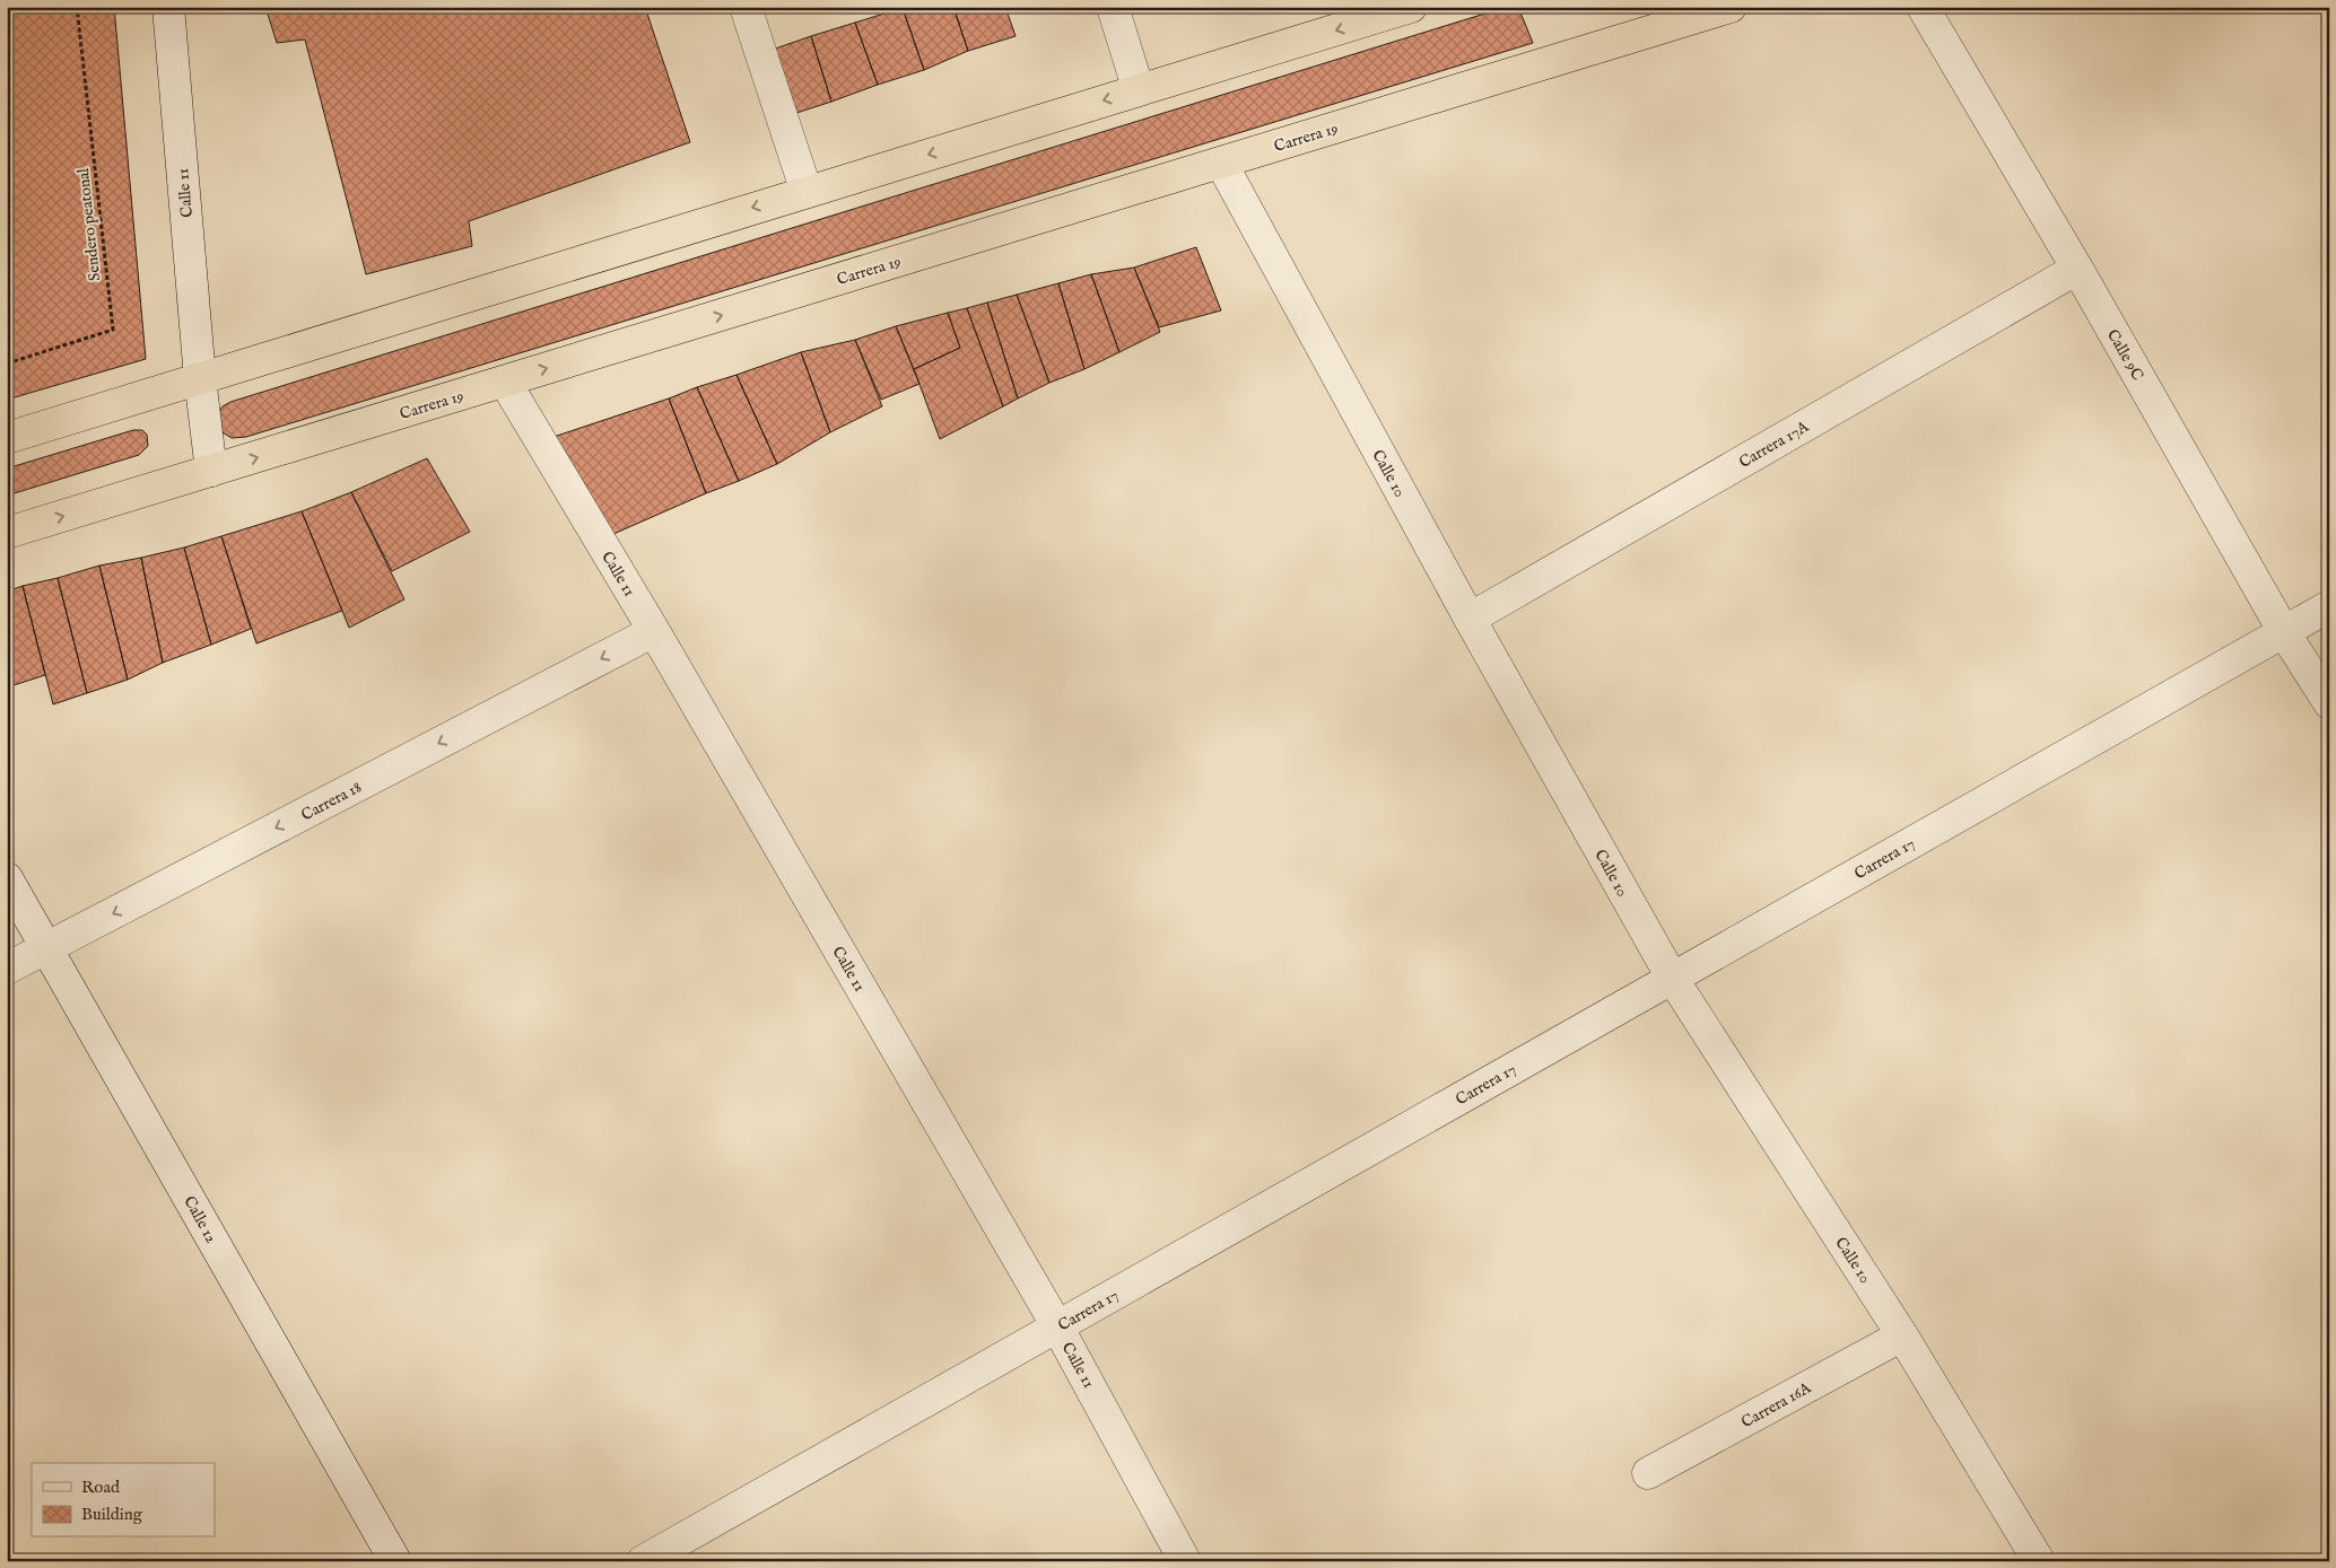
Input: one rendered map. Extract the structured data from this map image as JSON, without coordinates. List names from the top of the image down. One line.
{"streets":{"highway":["Carrera 19"],"street":["Calle 11","Calle 9C","Carrera 17A","Calle 10","Carrera 18","Carrera 17","Calle 12","Carrera 16A"],"path":["Sendero peatonal"]},"crossings":[["Carrera 19","Calle 11"],["Carrera 19","Calle 10"],["Calle 11","Carrera 18"],["Calle 11","Carrera 17"],["Calle 9C","Carrera 17A"],["Calle 9C","Carrera 17"],["Carrera 17A","Calle 10"],["Calle 10","Carrera 17"],["Calle 10","Carrera 16A"],["Carrera 18","Calle 12"]],"one_way":["Carrera 18"],"legend":["Road","Building"]}
